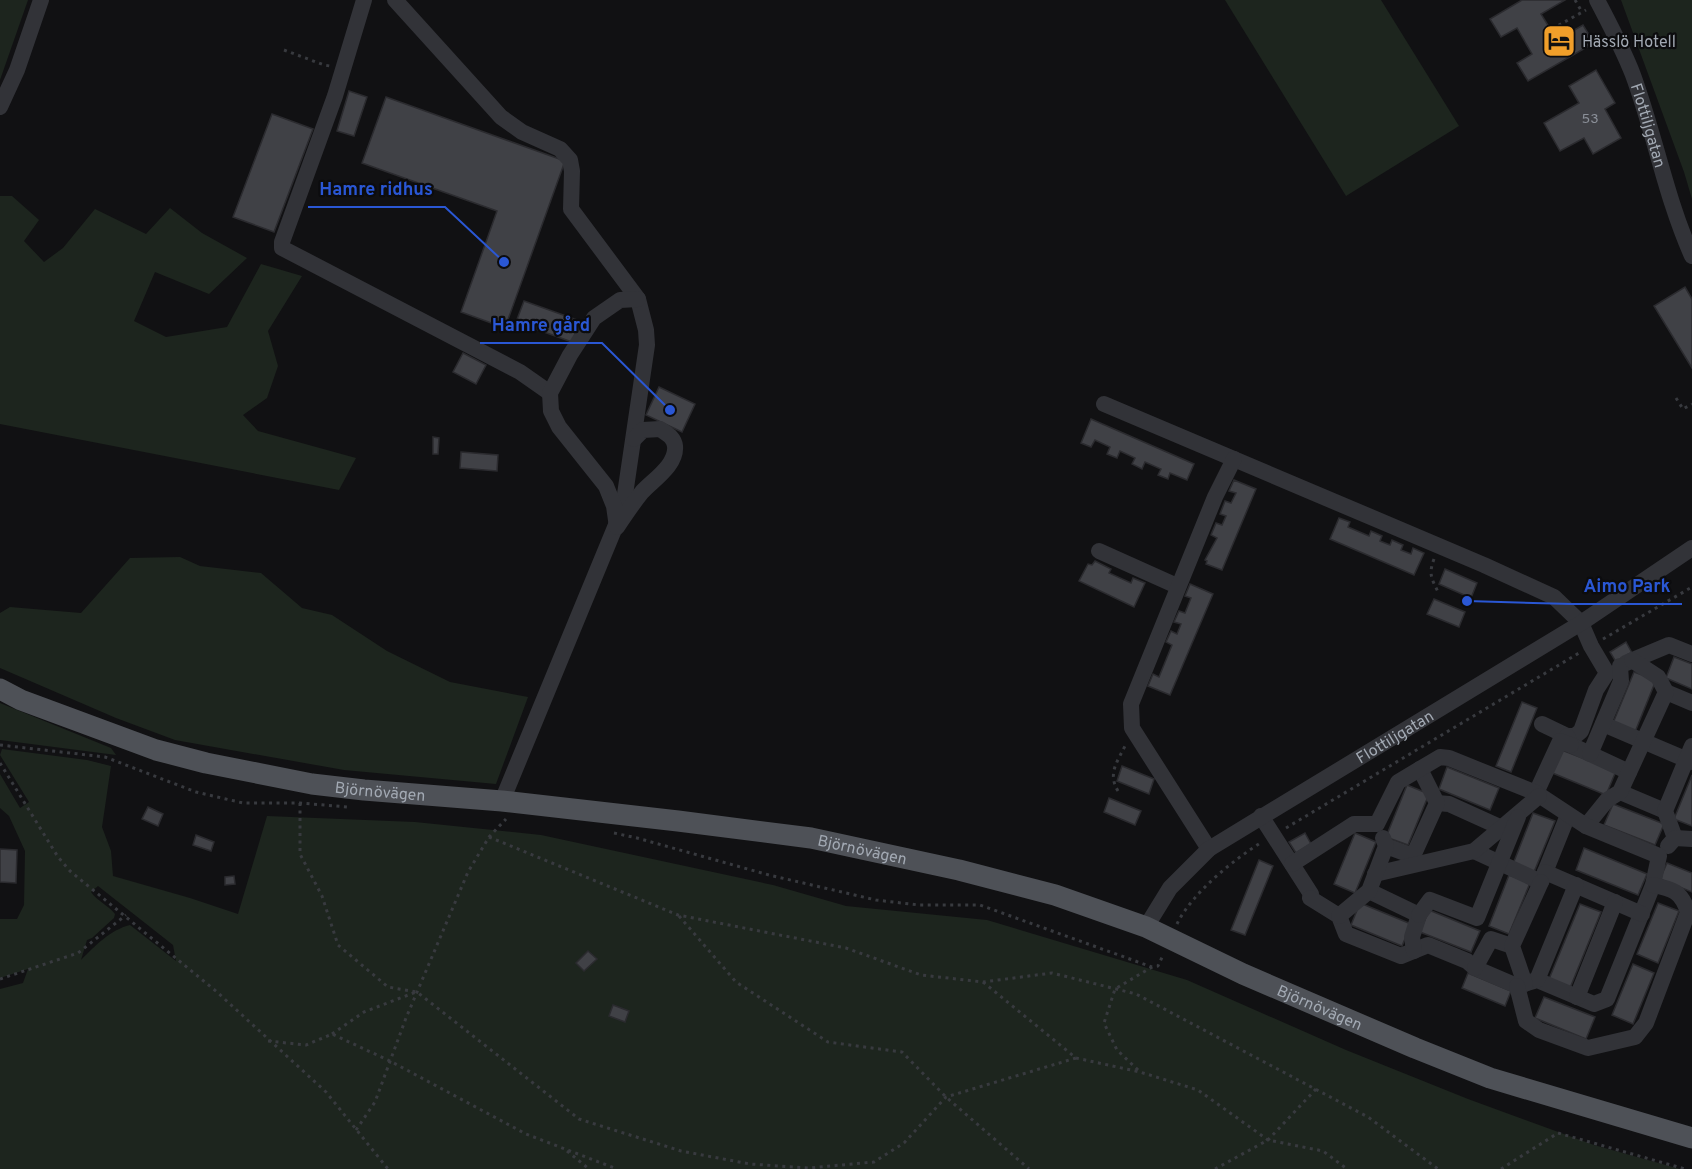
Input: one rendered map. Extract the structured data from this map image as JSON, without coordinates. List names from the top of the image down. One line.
{"streets":{"main road":["Björnövägen"],"street":["Flottiljgatan"]},"crossings":[["Flottiljgatan","Björnövägen"]],"places":{"hotel":["Hässlö Hotell"],"other":["Hamre ridhus","Hamre gård","Aimo Park"]},"house_numbers":["53"]}
